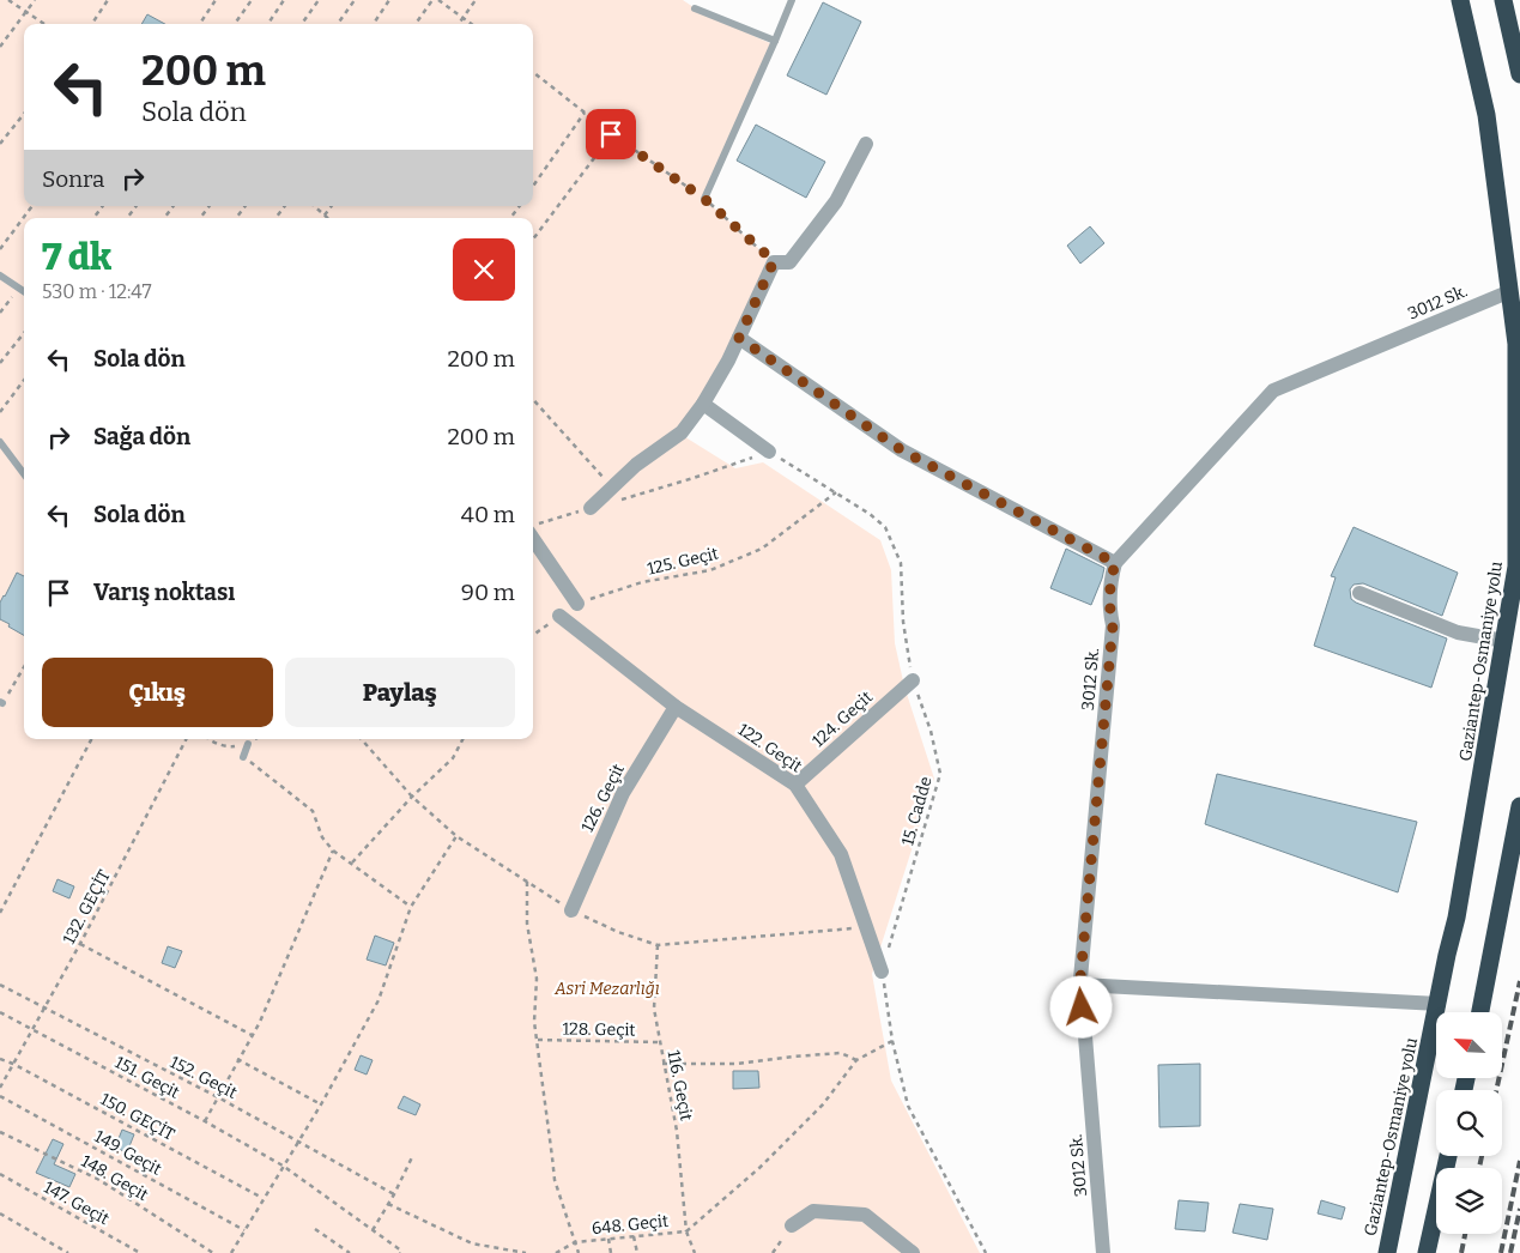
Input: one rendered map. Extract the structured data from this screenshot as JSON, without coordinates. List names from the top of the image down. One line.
{"streets":{"highway":["Gaziantep-Osmaniye yolu"],"street":["3012 Sk.","124. Geçit","122. Geçit","126. Geçit"],"path":["125. Geçit","15. Cadde","132. GEÇİT","128. Geçit","151. Geçit","152. Geçit","116. Geçit","150. GEÇİT","149. Geçit","148. Geçit","147. Geçit","648. Geçit"]},"crossings":[["3012 Sk.","Gaziantep-Osmaniye yolu"],["125. Geçit","15. Cadde"],["124. Geçit","122. Geçit"],["124. Geçit","15. Cadde"],["122. Geçit","126. Geçit"],["122. Geçit","15. Cadde"],["132. GEÇİT","151. Geçit"],["132. GEÇİT","152. Geçit"],["132. GEÇİT","150. GEÇİT"],["128. Geçit","116. Geçit"],["116. Geçit","648. Geçit"]],"parks":["Asri Mezarlığı"],"north":"top left","page":{"turn":["200 m","Sola dön"],"then":"Sonra","heading":["7 dk","530 m · 12:47"],"list":[{"name":"Sola dön","value":"200 m"},{"name":"Sağa dön","value":"200 m"},{"name":"Sola dön","value":"40 m"},{"name":"Varış noktası","value":"90 m"}],"buttons":["Çıkış","Paylaş"]}}
